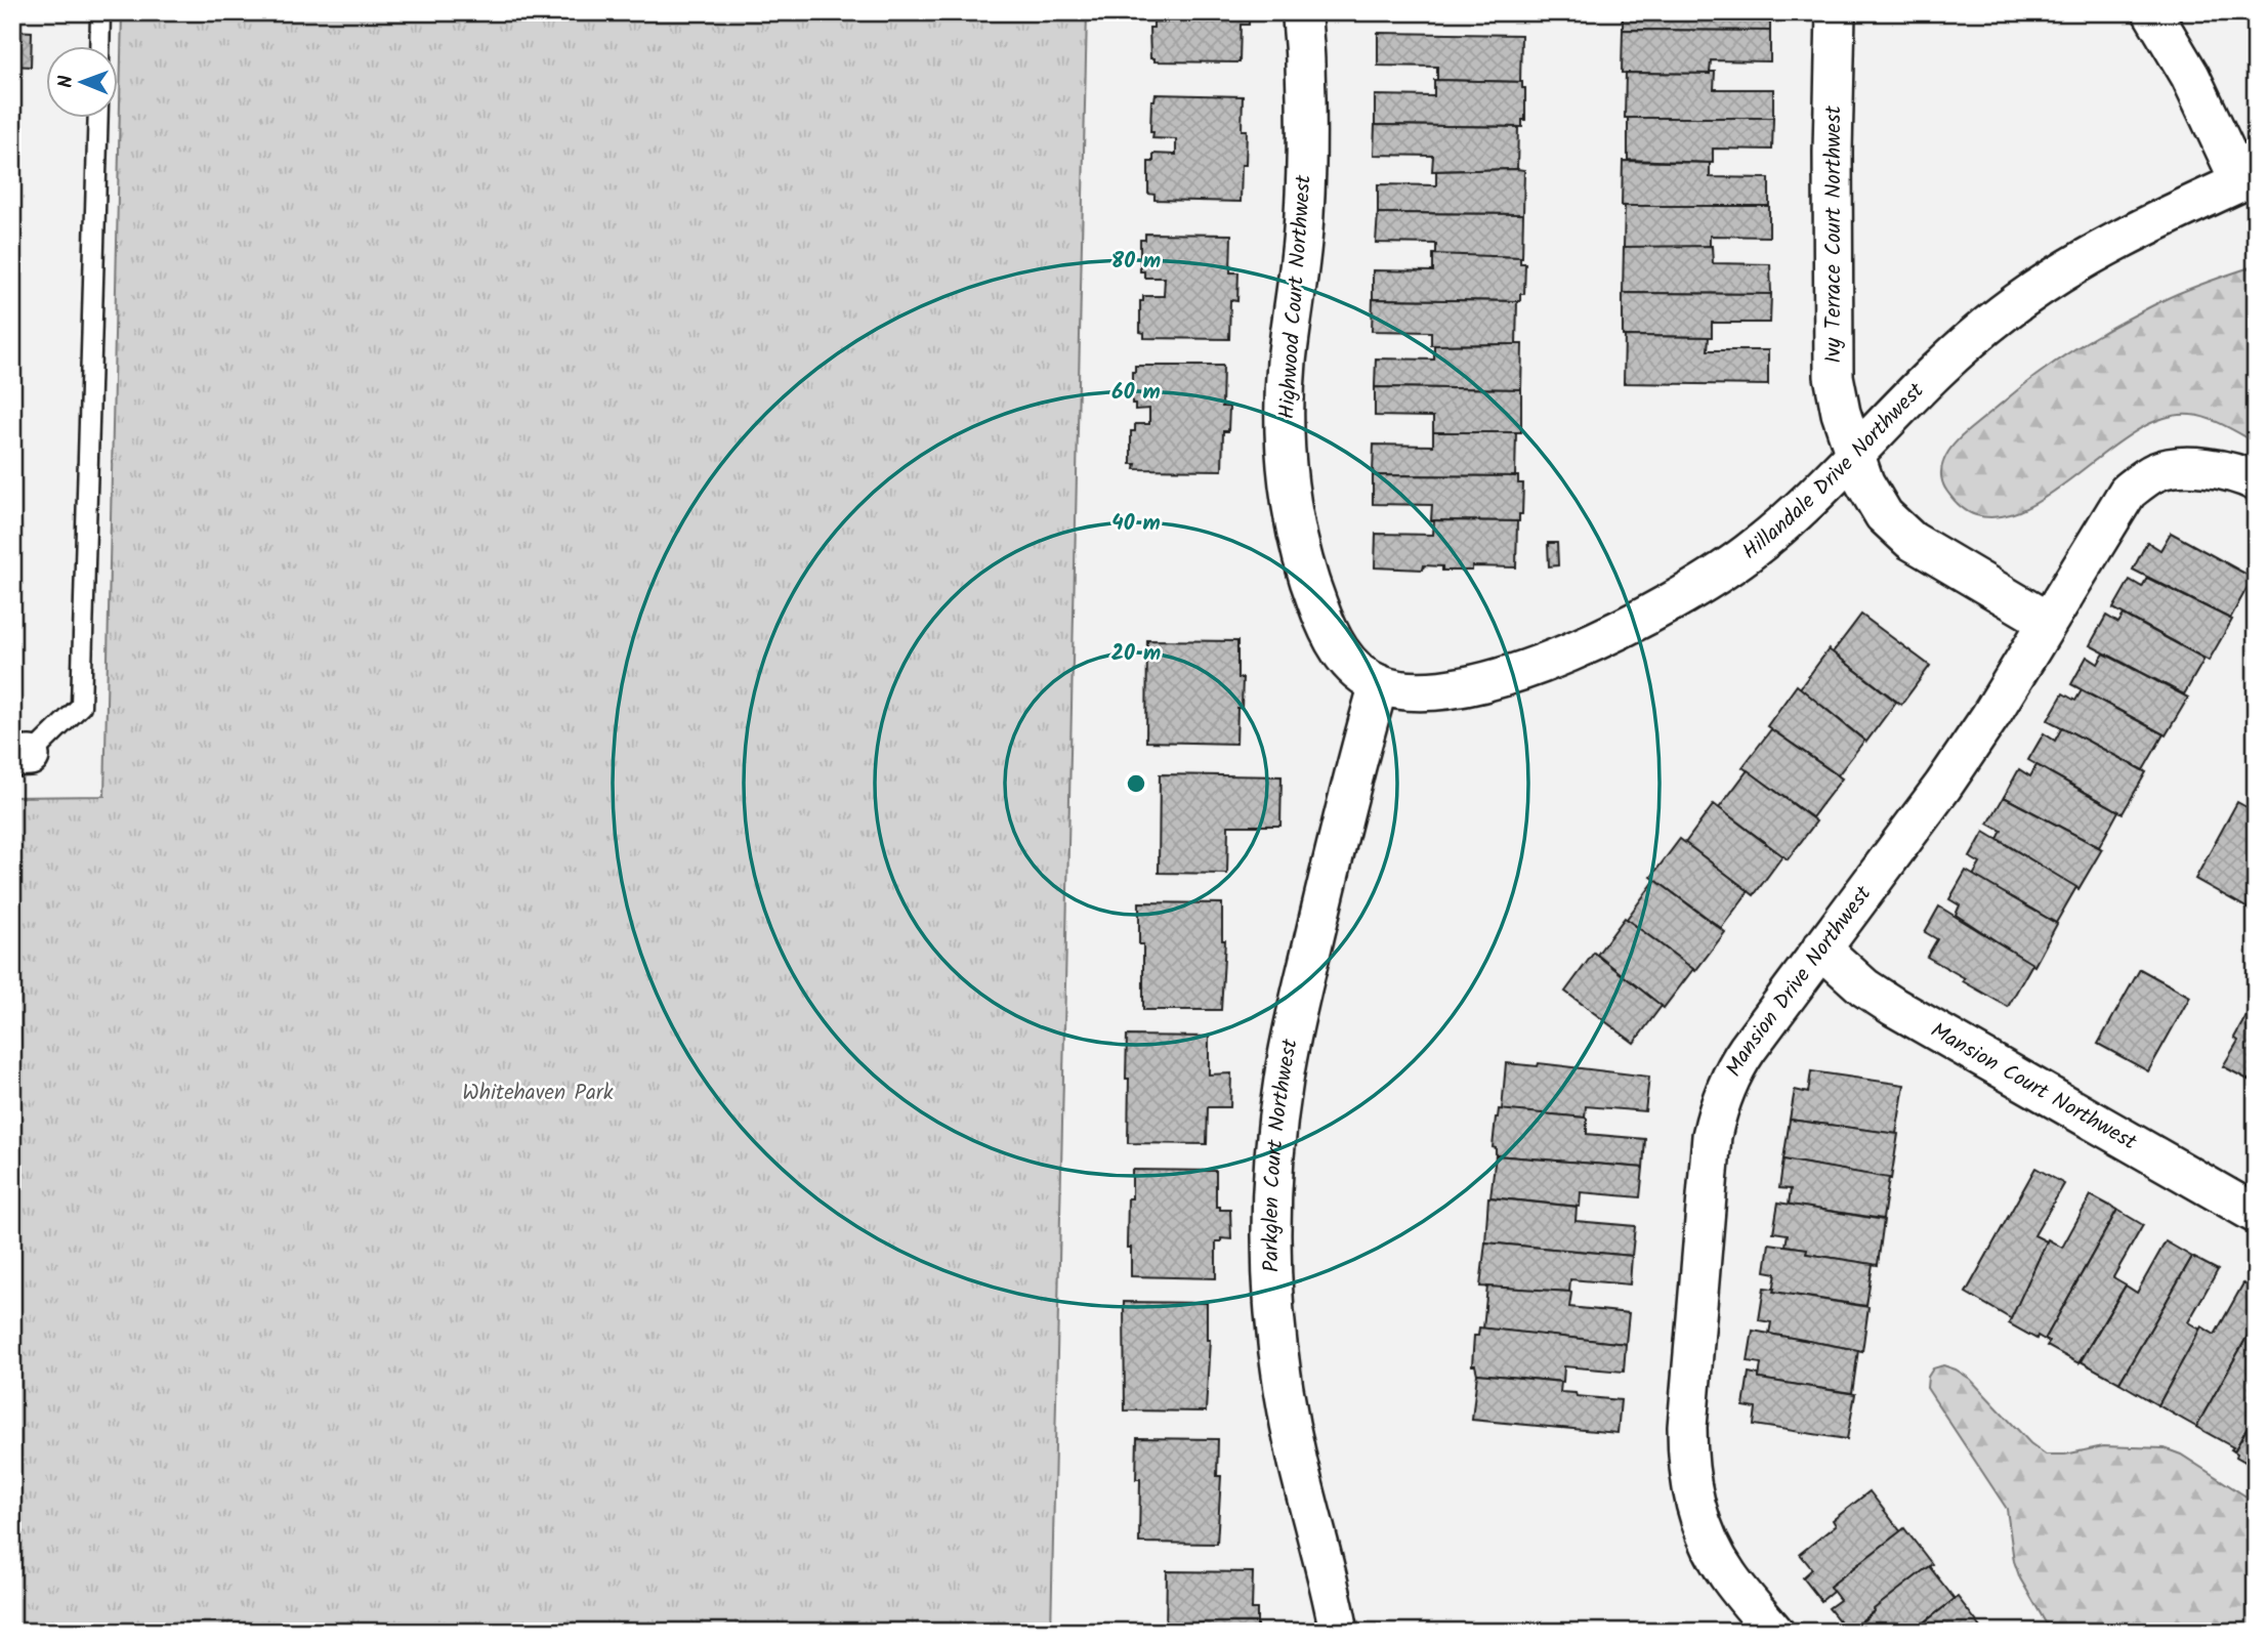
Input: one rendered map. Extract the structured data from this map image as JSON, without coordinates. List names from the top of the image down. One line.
{"streets":{"street":["Ivy Terrace Court Northwest","Highwood Court Northwest","Hillandale Drive Northwest","Mansion Drive Northwest","Mansion Court Northwest","Parkglen Court Northwest"]},"crossings":[["Ivy Terrace Court Northwest","Hillandale Drive Northwest"],["Highwood Court Northwest","Hillandale Drive Northwest"],["Highwood Court Northwest","Parkglen Court Northwest"],["Hillandale Drive Northwest","Parkglen Court Northwest"],["Mansion Drive Northwest","Mansion Court Northwest"]],"parks":["Whitehaven Park"],"north":"left","rings":["80 m","60 m","40 m","20 m"]}
